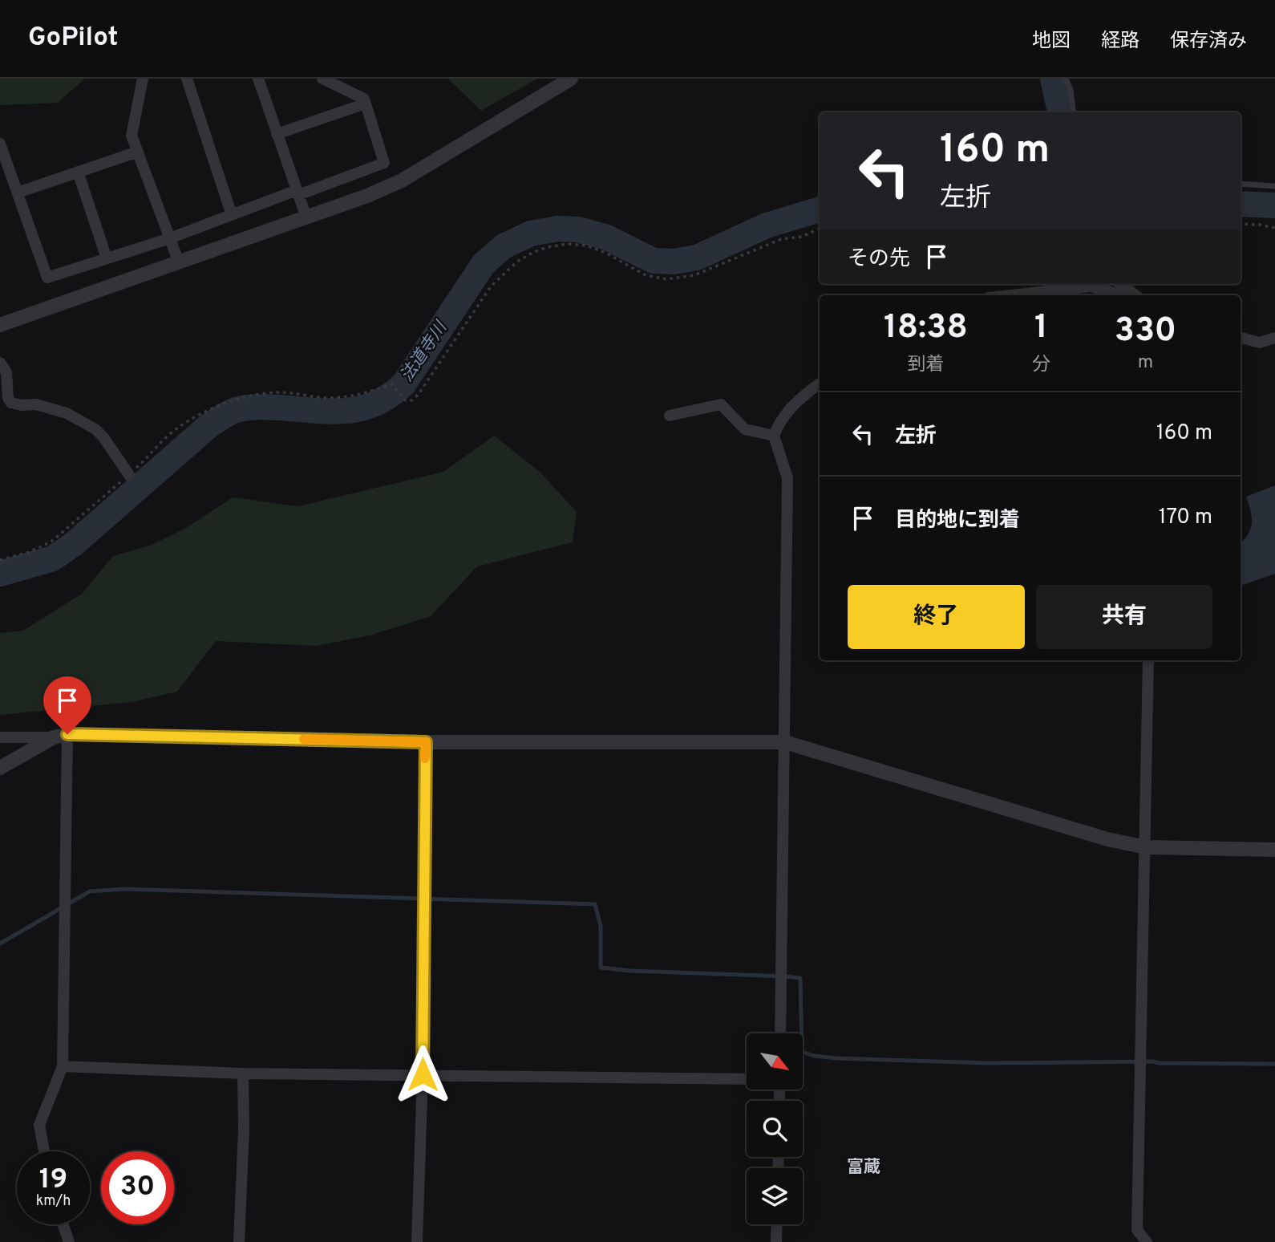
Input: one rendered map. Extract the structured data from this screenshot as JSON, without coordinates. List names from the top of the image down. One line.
{"districts":["富蔵"],"water":["法道寺川"],"north":"bottom right","page":{"header":"GoPilot","nav":["地図","経路","保存済み"],"turn":["160 m","左折"],"then":"その先","eta":["18:38","到着","1","分","330","m"],"list":[{"name":"左折","value":"160 m"},{"name":"目的地に到着","value":"170 m"}],"buttons":["終了","共有"],"speed":"19 km/h","limit":"30"}}
